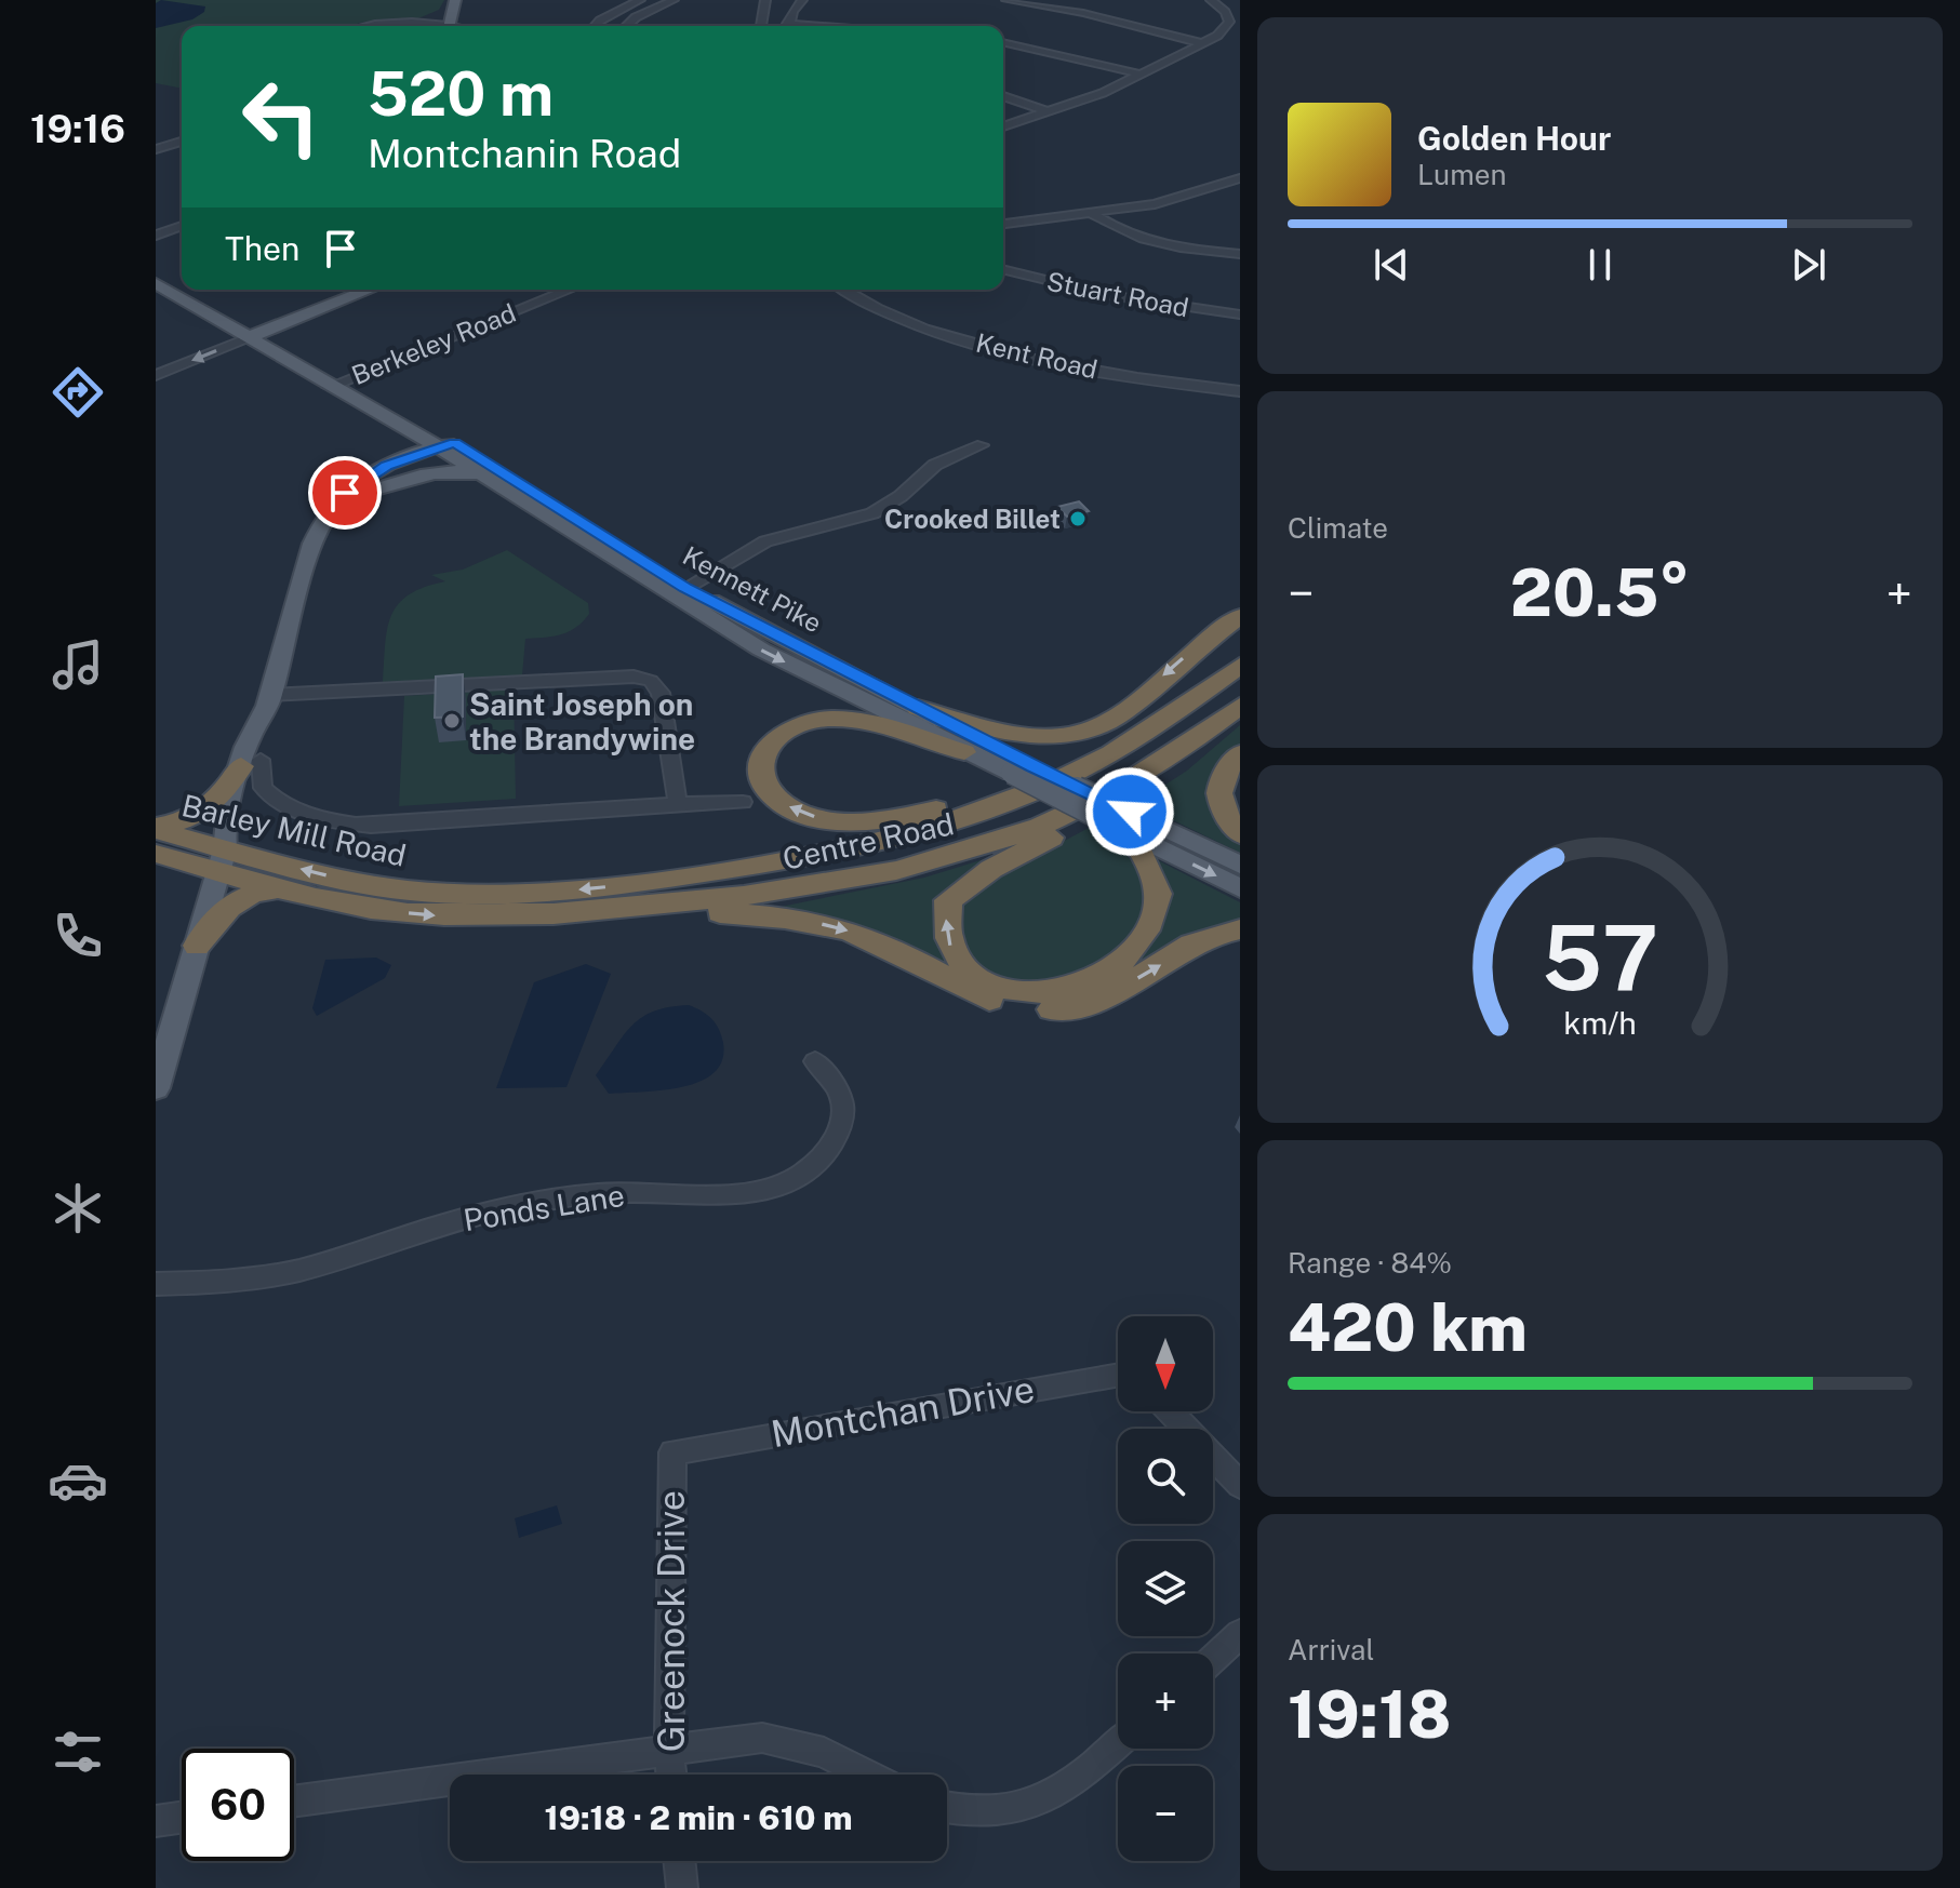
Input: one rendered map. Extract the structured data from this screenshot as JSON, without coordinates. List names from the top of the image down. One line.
{"streets":{"highway":["Barley Mill Road","Centre Road"],"main road":["Kennett Pike"],"street":["Stuart Road","Berkeley Road","Kent Road","Ponds Lane","Montchan Drive","Greenock Drive"]},"crossings":[["Berkeley Road","Kennett Pike"],["Barley Mill Road","Centre Road"],["Montchan Drive","Greenock Drive"]],"places":["Crooked Billet","Saint Joseph on the Brandywine"],"north":"bottom","page":{"tabs":"19:16","turn":["520 m","Montchanin Road"],"song":["Golden Hour","Lumen"],"then":"Then","tile":["Climate",["Range · 84%","420 km"],["Arrival","19:18"]],"heat":["−","20.5°","+"],"map_buttons":["+","−"],"limit":"60","trip":"19:18 · 2 min · 610 m","gauge":["57","km/h"]}}
